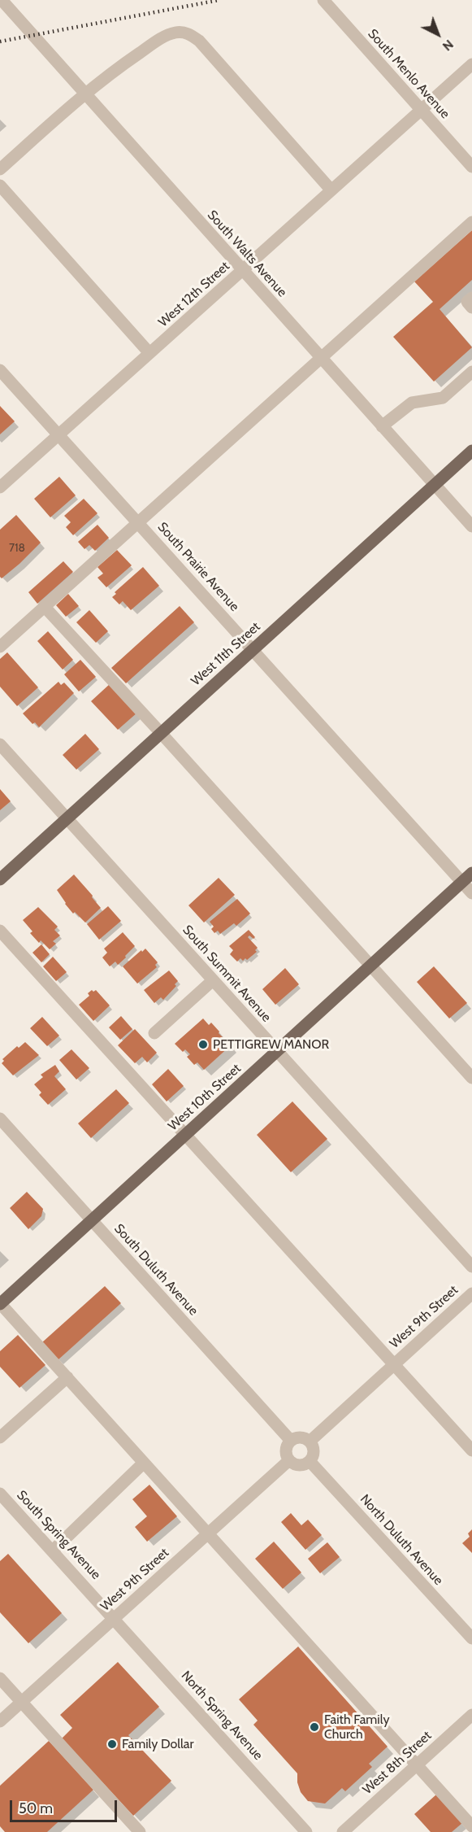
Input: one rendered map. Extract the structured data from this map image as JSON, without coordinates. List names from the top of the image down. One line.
{"streets":{"main road":["West 11th Street","West 10th Street"],"street":["South Menlo Avenue","South Walts Avenue","West 12th Street","South Prairie Avenue","South Summit Avenue","South Duluth Avenue","West 9th Street","South Spring Avenue","North Duluth Avenue","North Spring Avenue","West 8th Street"]},"crossings":[["South Menlo Avenue","West 12th Street"],["South Walts Avenue","West 12th Street"],["South Walts Avenue","West 11th Street"],["West 12th Street","South Prairie Avenue"],["South Prairie Avenue","West 11th Street"],["South Prairie Avenue","West 10th Street"],["West 11th Street","South Summit Avenue"],["South Summit Avenue","West 10th Street"],["West 10th Street","South Duluth Avenue"],["South Duluth Avenue","West 9th Street"],["South Duluth Avenue","North Duluth Avenue"],["West 9th Street","South Spring Avenue"],["West 9th Street","North Duluth Avenue"],["West 9th Street","North Spring Avenue"],["South Spring Avenue","North Spring Avenue"]],"places":["PETTIGREW MANOR","Faith Family Church","Family Dollar"],"house_numbers":["718"],"scale_bar":"50 m","north":"bottom right"}
